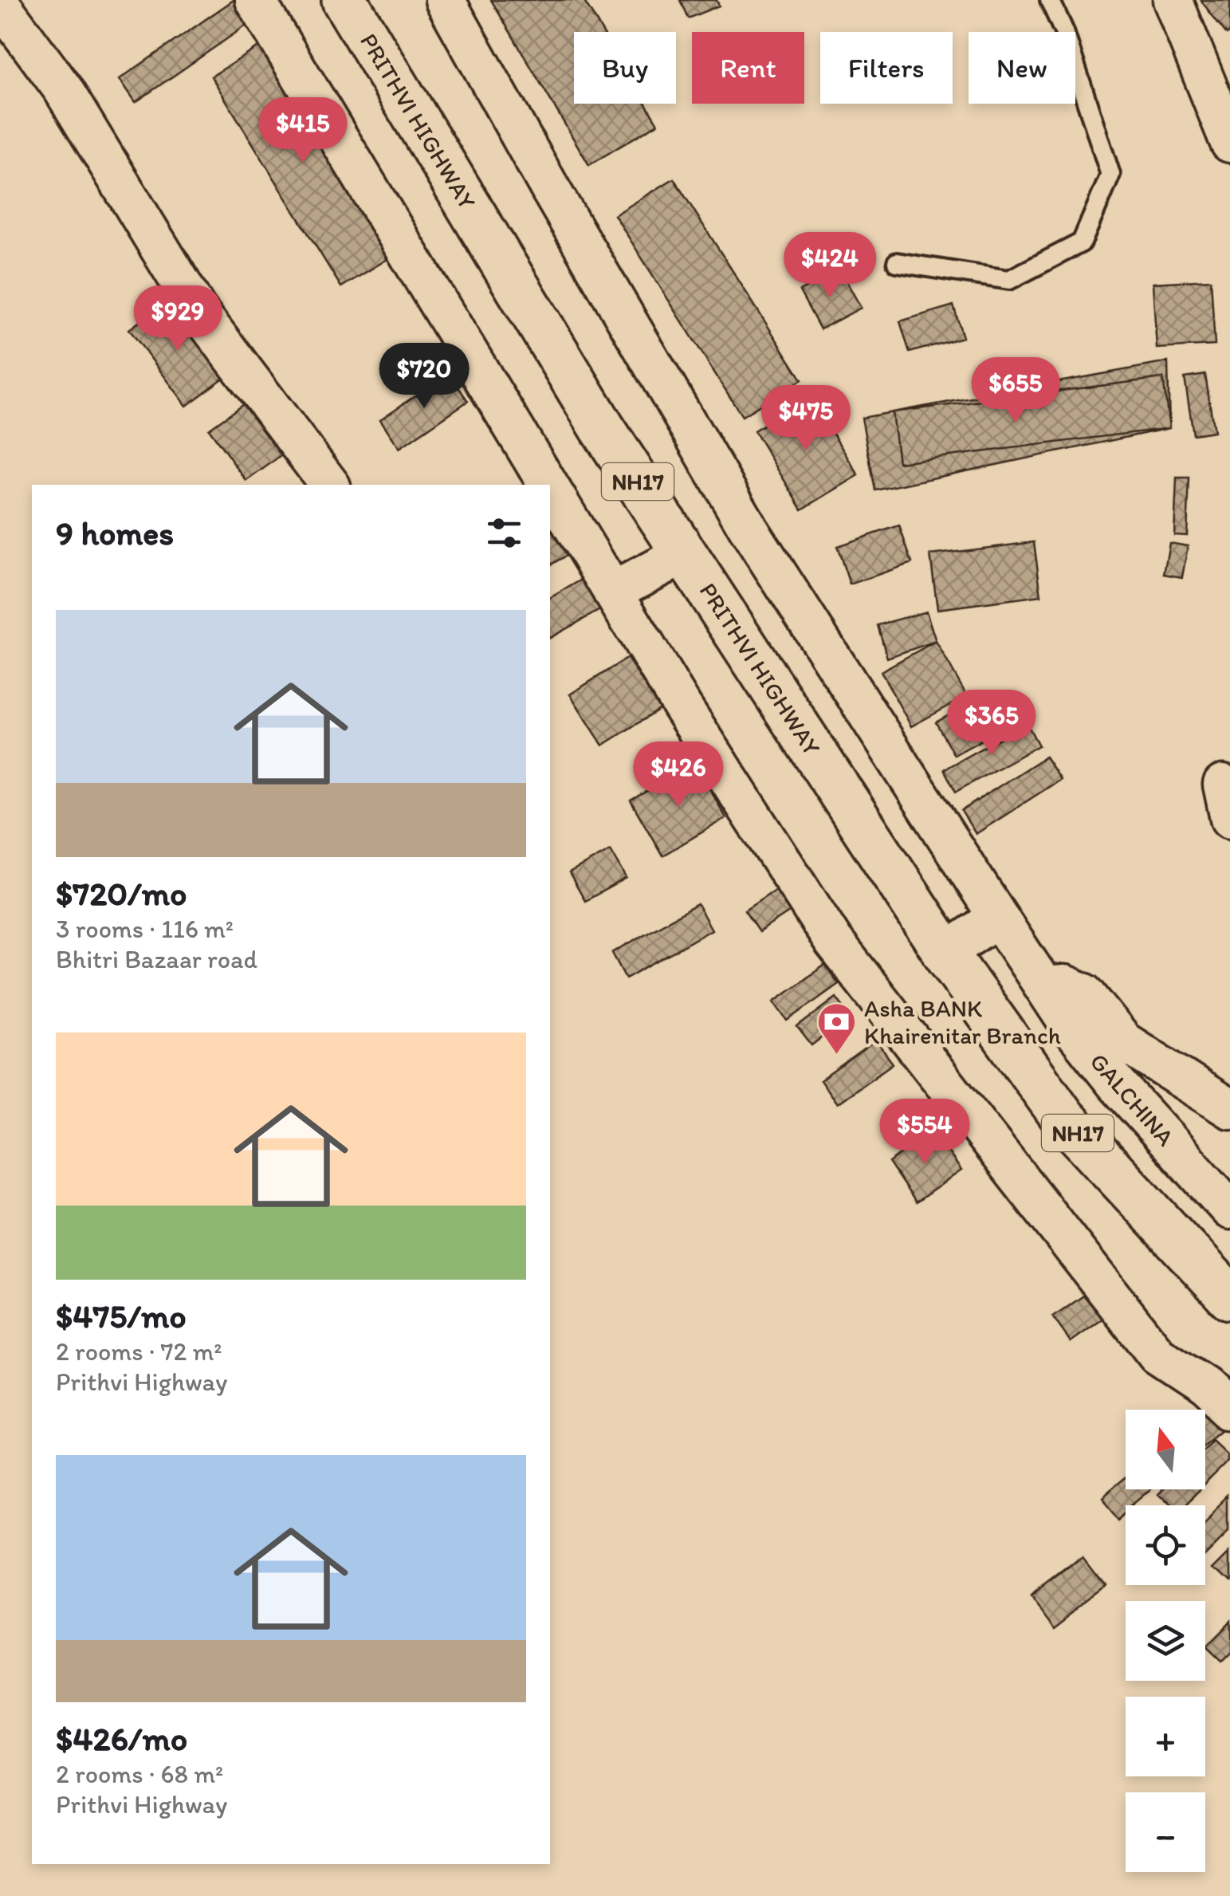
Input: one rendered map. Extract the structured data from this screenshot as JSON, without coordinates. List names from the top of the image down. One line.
{"streets":{"highway":["PRITHVI HIGHWAY","NH17"],"street":["GALCHINA"]},"places":{"bank":["Asha BANK Khairenitar Branch"]},"north":"top","page":{"chip":["Buy","Rent","Filters","New"],"price":["$415","$424","$929","$720","$655","$475","$365","$426","$554"],"heading":"9 homes","list":[{"name":"$720/mo","note":"3 rooms · 116 m² · Bhitri Bazaar road"},{"name":"$475/mo","note":"2 rooms · 72 m² · Prithvi Highway"},{"name":"$426/mo","note":"2 rooms · 68 m² · Prithvi Highway"}],"map_buttons":["+","−"]}}
